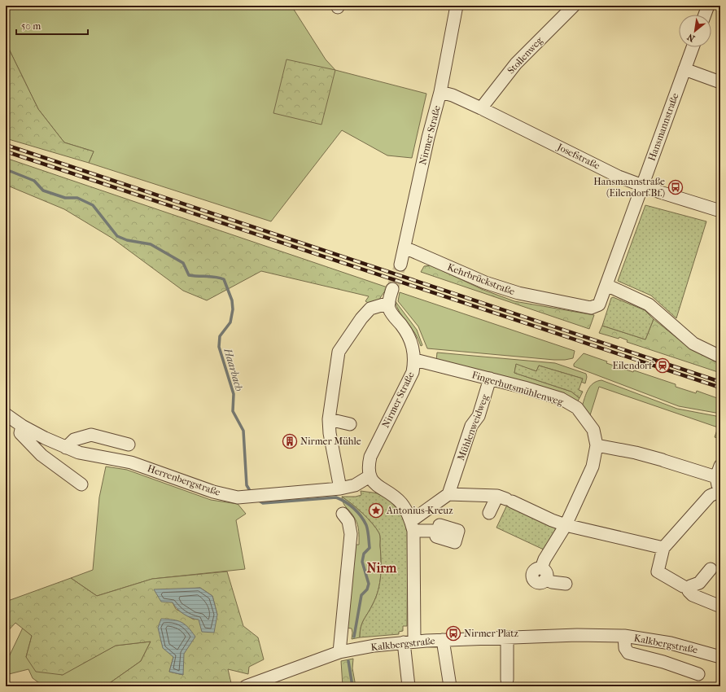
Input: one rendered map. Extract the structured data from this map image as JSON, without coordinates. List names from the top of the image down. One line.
{"streets":{"street":["Stollenweg","Hansmannstraße","Nirmer Straße","Josefstraße","Kehrbrückstraße","Fingerhutsmühlenweg","Mühlenweidweg","Herrenbergstraße","Kalkbergstraße"]},"crossings":[["Stollenweg","Josefstraße"],["Hansmannstraße","Josefstraße"],["Hansmannstraße","Kehrbrückstraße"],["Nirmer Straße","Josefstraße"],["Nirmer Straße","Kehrbrückstraße"],["Nirmer Straße","Fingerhutsmühlenweg"],["Nirmer Straße","Herrenbergstraße"],["Fingerhutsmühlenweg","Mühlenweidweg"]],"districts":["Nirm"],"water":["Haarbach"],"places":{"bus stop":["Hansmannstraße (Eilendorf Bf.)","Nirmer Platz"],"station":["Eilendorf"],"building":["Nirmer Mühle"],"place":["Antonius-Kreuz"]},"scale_bar":"50 m","north":"bottom left"}
